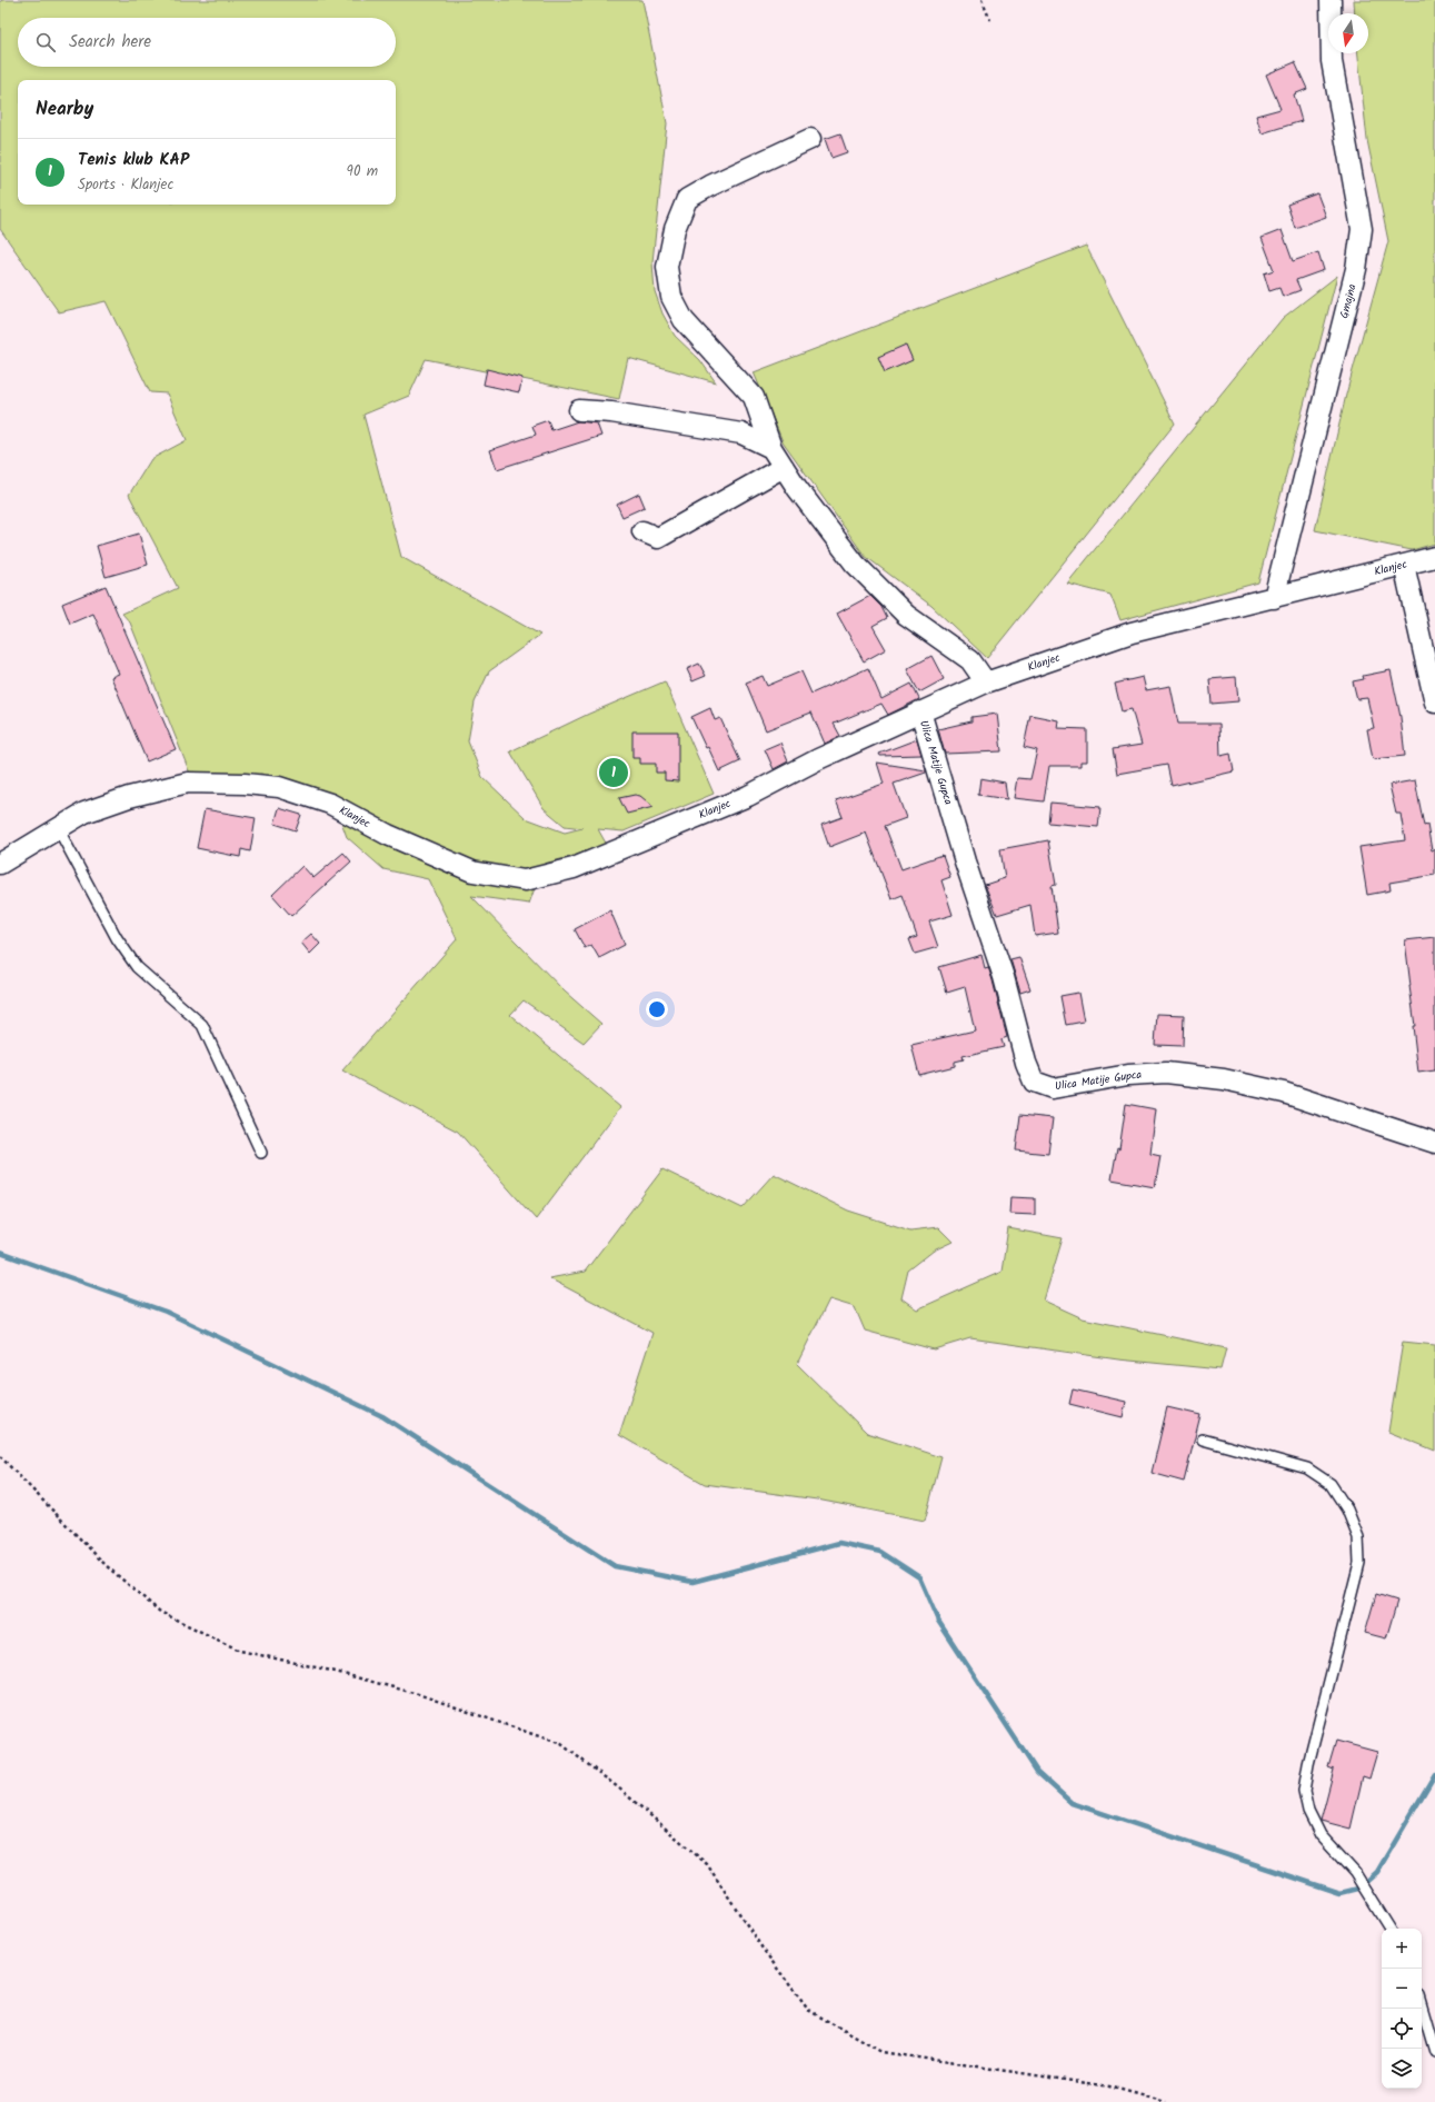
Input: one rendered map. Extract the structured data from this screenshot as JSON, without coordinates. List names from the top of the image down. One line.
{"streets":{"street":["Gmajna","Klanjec","Ulica Matije Gupca"]},"crossings":[["Gmajna","Klanjec"],["Klanjec","Ulica Matije Gupca"]],"north":"bottom","page":{"search":"Search here","heading":"Nearby","list":[{"mark":"1","name":"Tenis klub KAP","note":"Sports · Klanjec","value":"90 m"}],"pins":"1","map_buttons":["+","−"]}}
